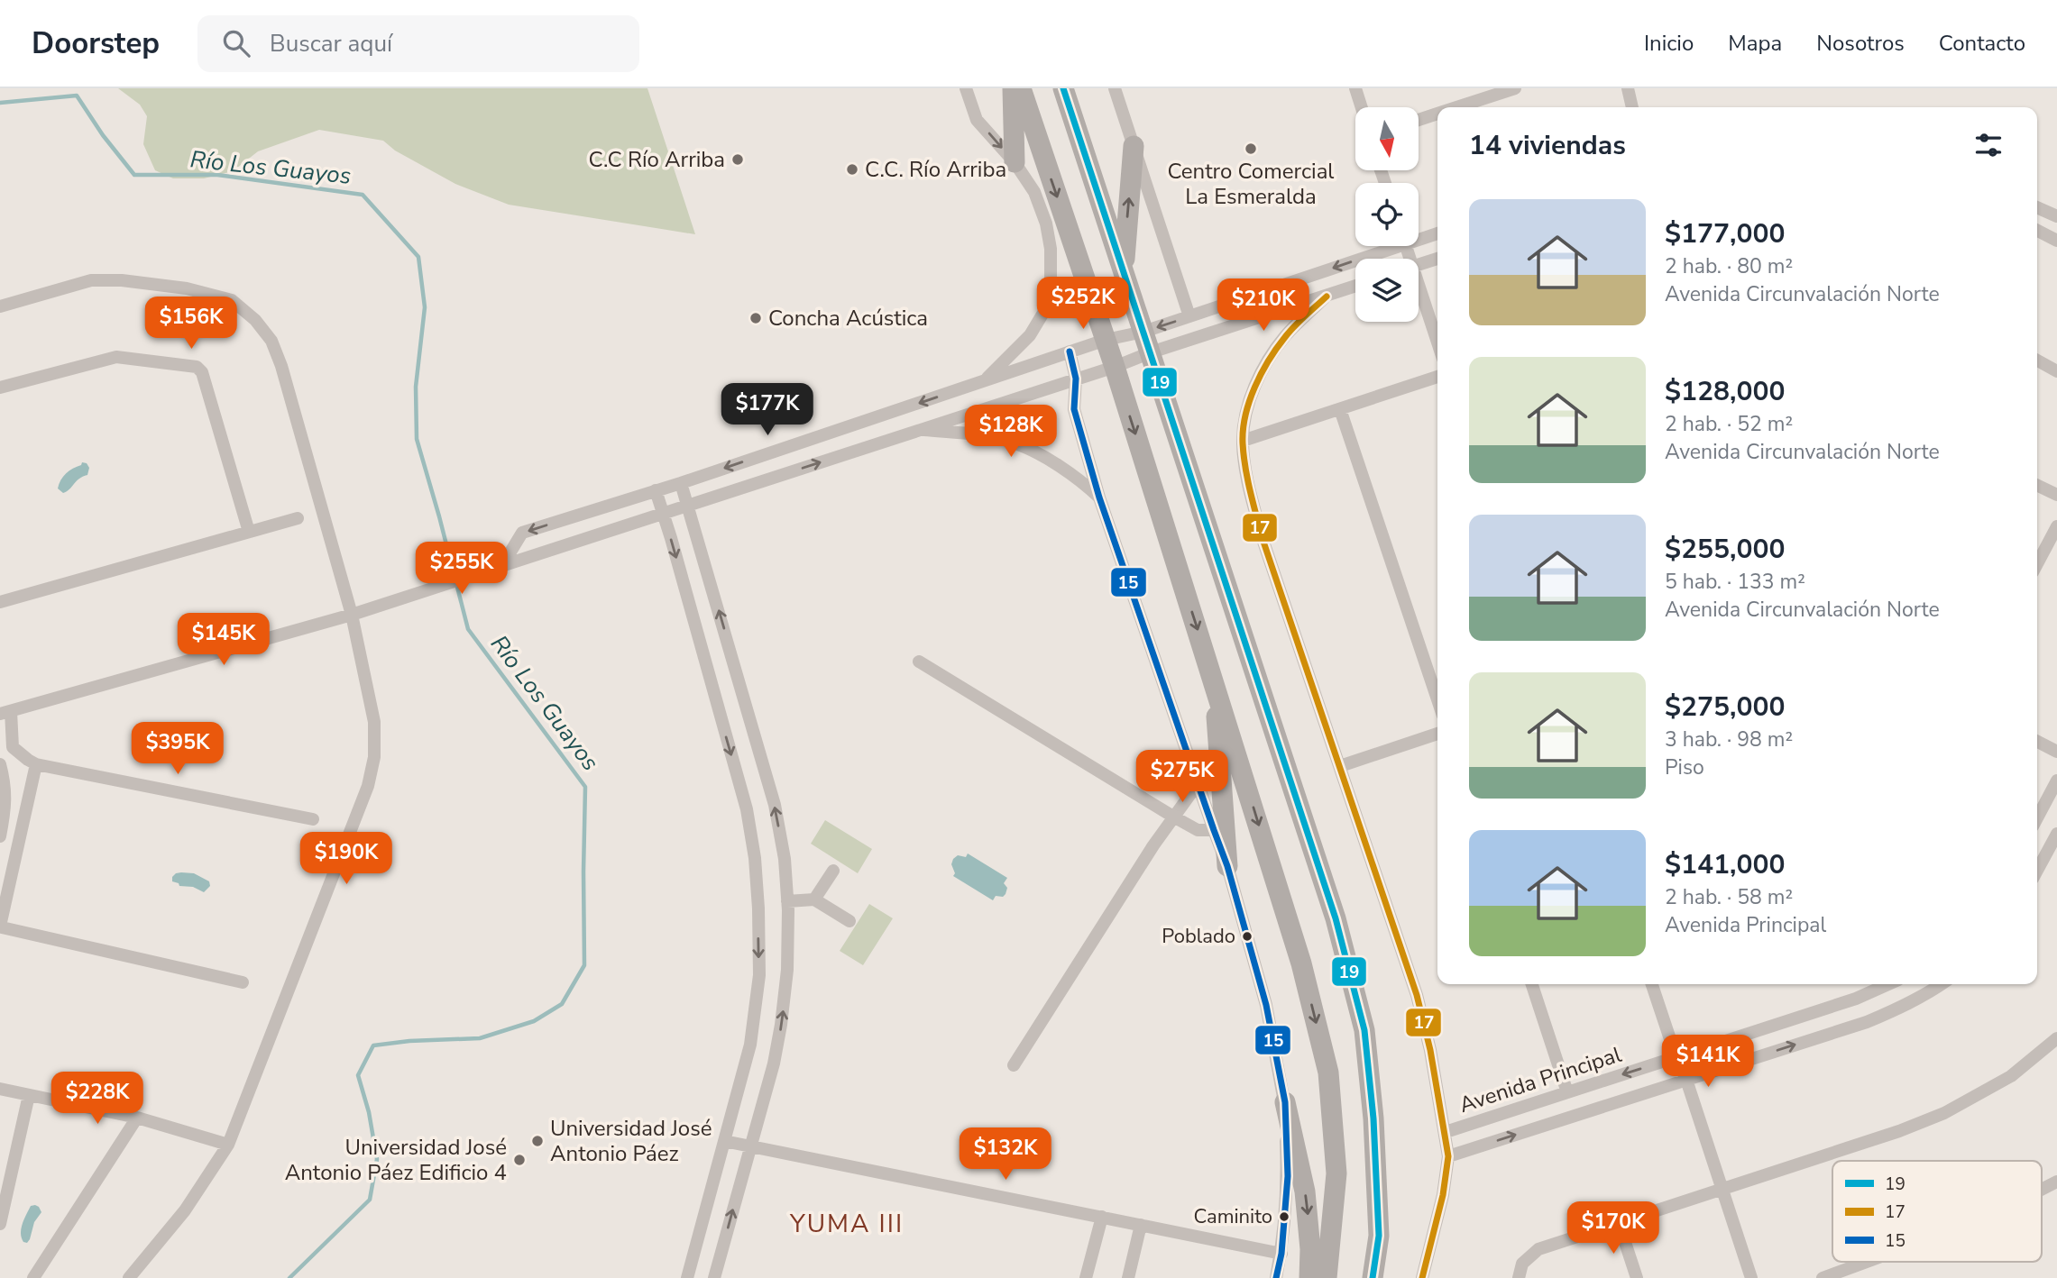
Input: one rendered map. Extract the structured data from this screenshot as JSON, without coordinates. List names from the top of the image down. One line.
{"streets":{"street":["Avenida Principal"]},"districts":["YUMA III"],"water":["Río Los Guayos"],"places":["Centro Comercial La Esmeralda","C.C Río Arriba","C.C. Río Arriba","Concha Acústica","Poblado","Universidad José Antonio Páez","Universidad José Antonio Páez Edificio 4","Caminito"],"lines":["transit line 19","transit line 17","transit line 15"],"legend":["19","17","15"],"north":"bottom","page":{"header":"Doorstep","search":"Buscar aquí","nav":["Inicio","Mapa","Nosotros","Contacto"],"heading":"14 viviendas","list":[{"name":"$177,000","note":"2 hab. · 80 m² · Avenida Circunvalación Norte"},{"name":"$128,000","note":"2 hab. · 52 m² · Avenida Circunvalación Norte"},{"name":"$255,000","note":"5 hab. · 133 m² · Avenida Circunvalación Norte"},{"name":"$275,000","note":"3 hab. · 98 m² · Piso"},{"name":"$141,000","note":"2 hab. · 58 m² · Avenida Principal"}],"price":["$252K","$210K","$156K","$177K","$128K","$255K","$145K","$395K","$275K","$190K","$141K","$228K","$132K","$170K"]}}
